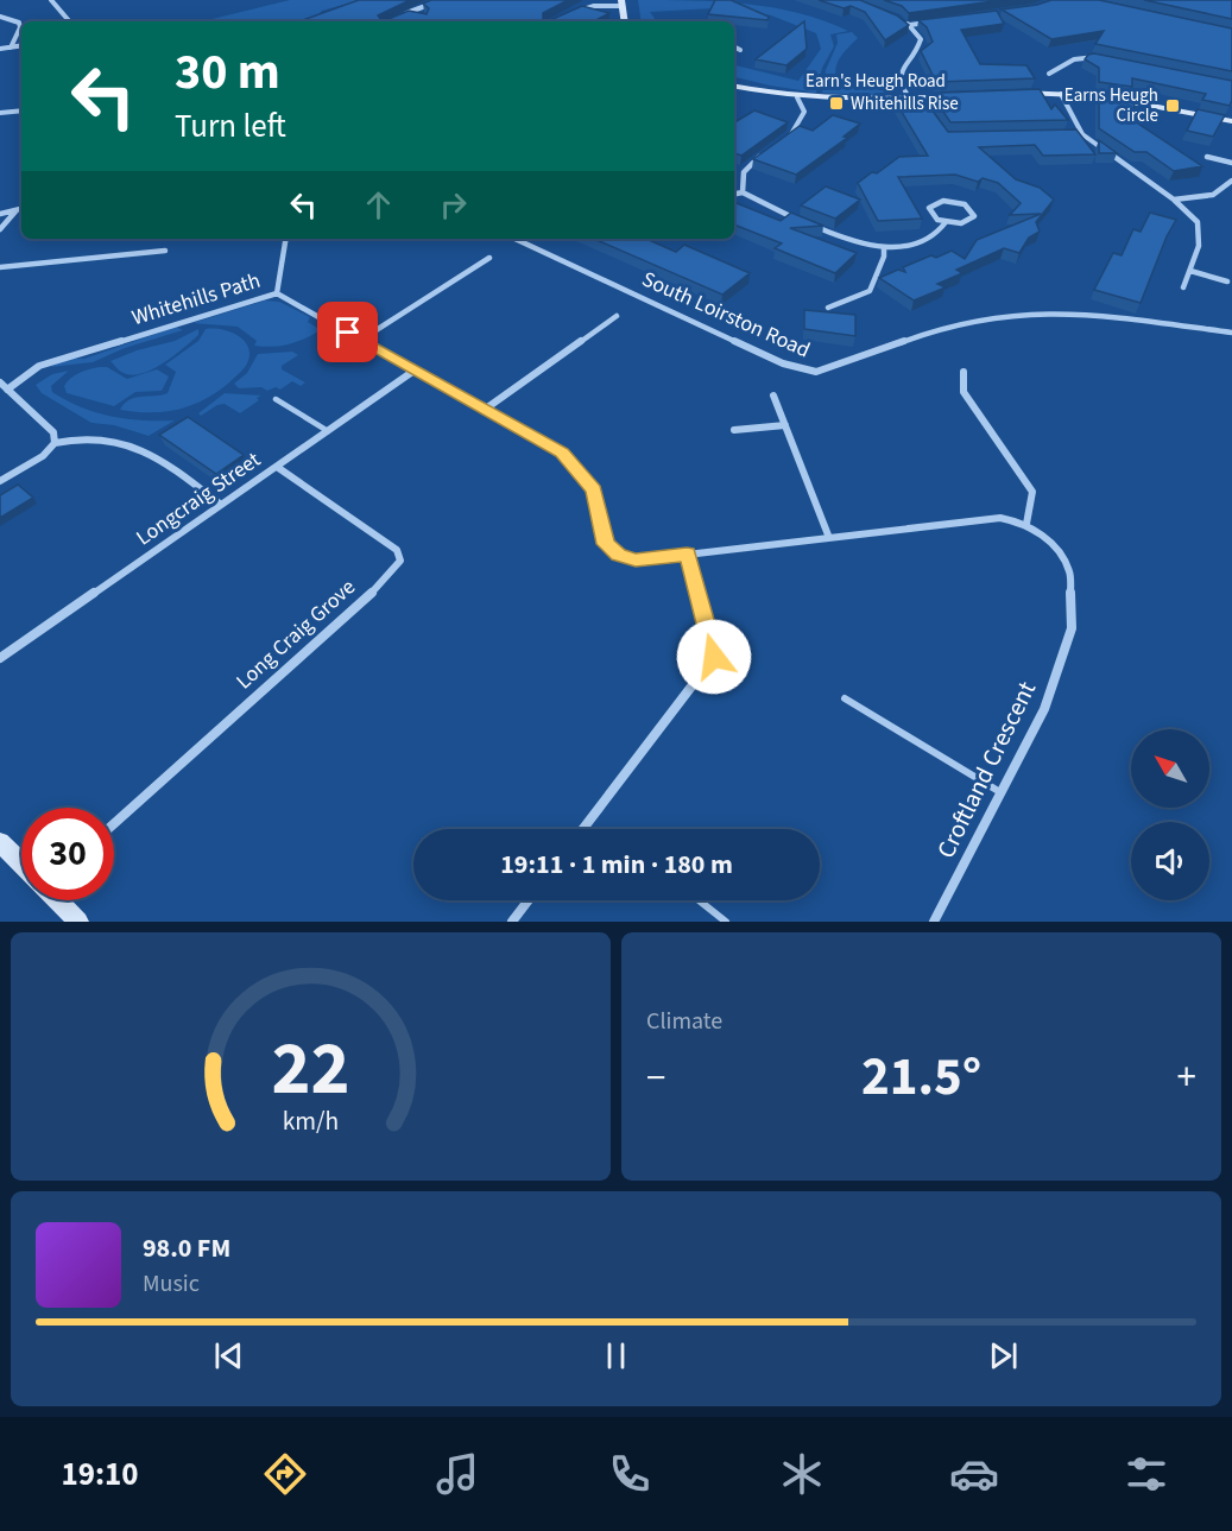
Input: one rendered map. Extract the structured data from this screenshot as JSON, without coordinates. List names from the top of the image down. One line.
{"streets":{"street":["Earn's Heugh Road","Whitehills Path","South Loirston Road","Longcraig Street","Long Craig Grove","Croftland Crescent"]},"crossings":[["Whitehills Path","Longcraig Street"],["Longcraig Street","Long Craig Grove"]],"places":{"transit":["Whitehills Rise","Earns Heugh Circle"]},"north":"top left","page":{"turn":["30 m","Turn left"],"limit":"30","trip":"19:11 · 1 min · 180 m","tile":"Climate","heat":["−","21.5°","+"],"song":["98.0 FM","Music"],"tabs":"19:10","gauge":["22","km/h"]}}
